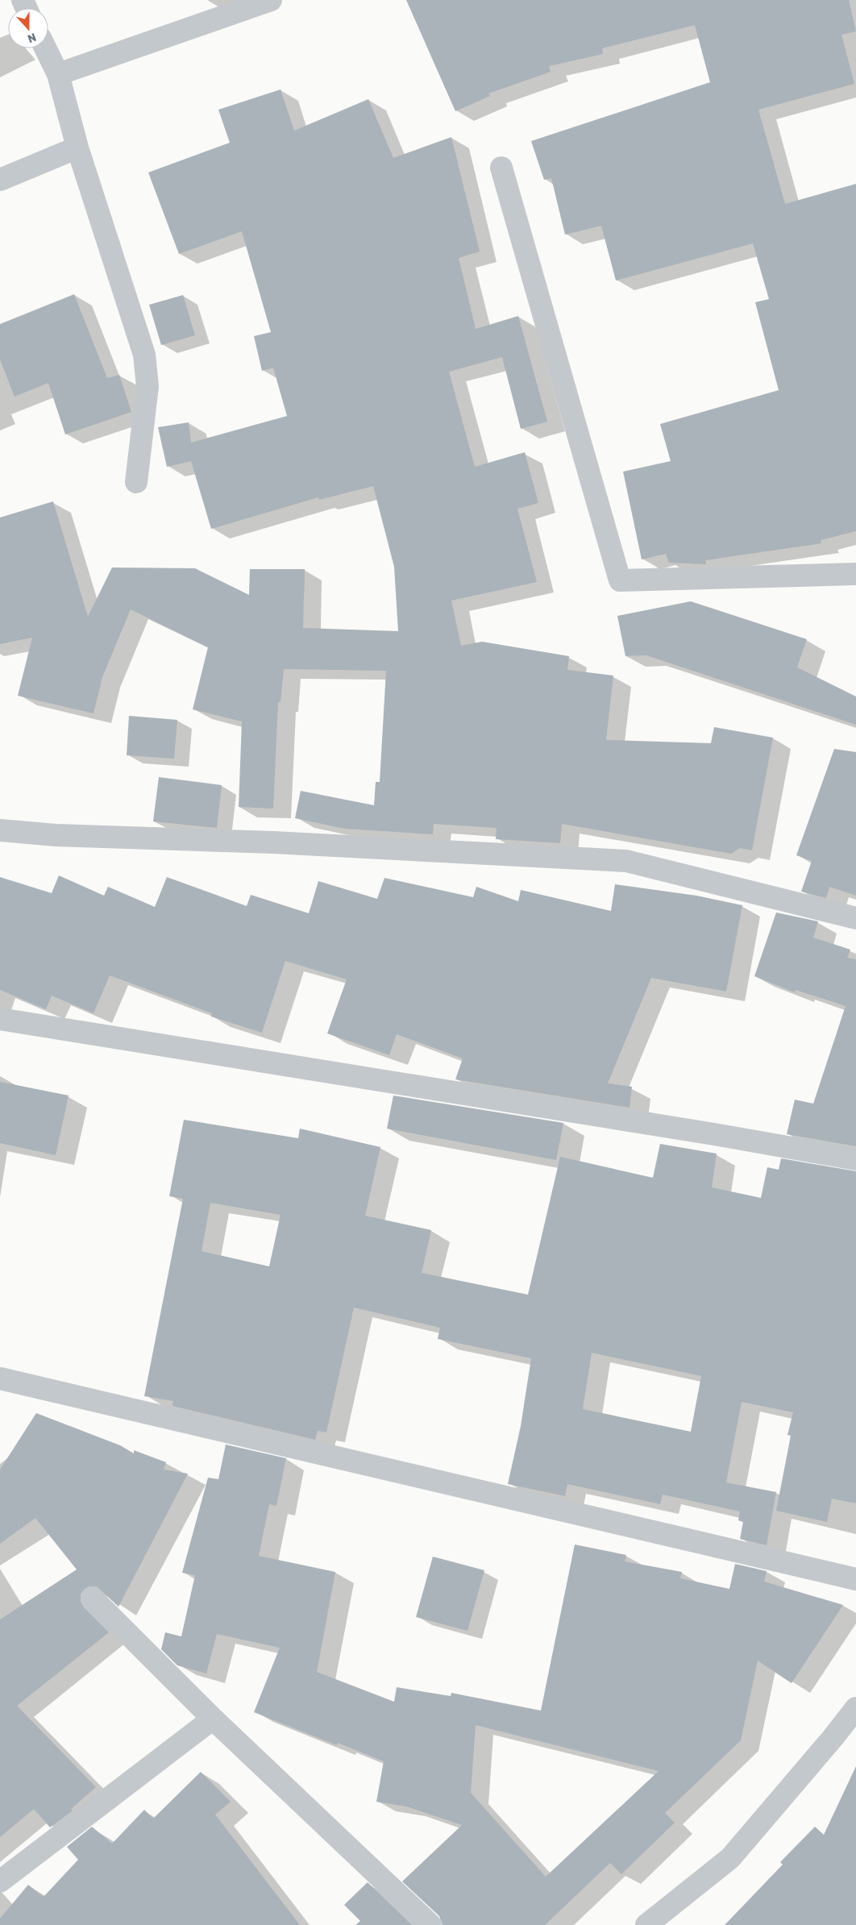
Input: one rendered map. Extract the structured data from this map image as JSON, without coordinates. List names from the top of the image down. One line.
{"north":"bottom"}
